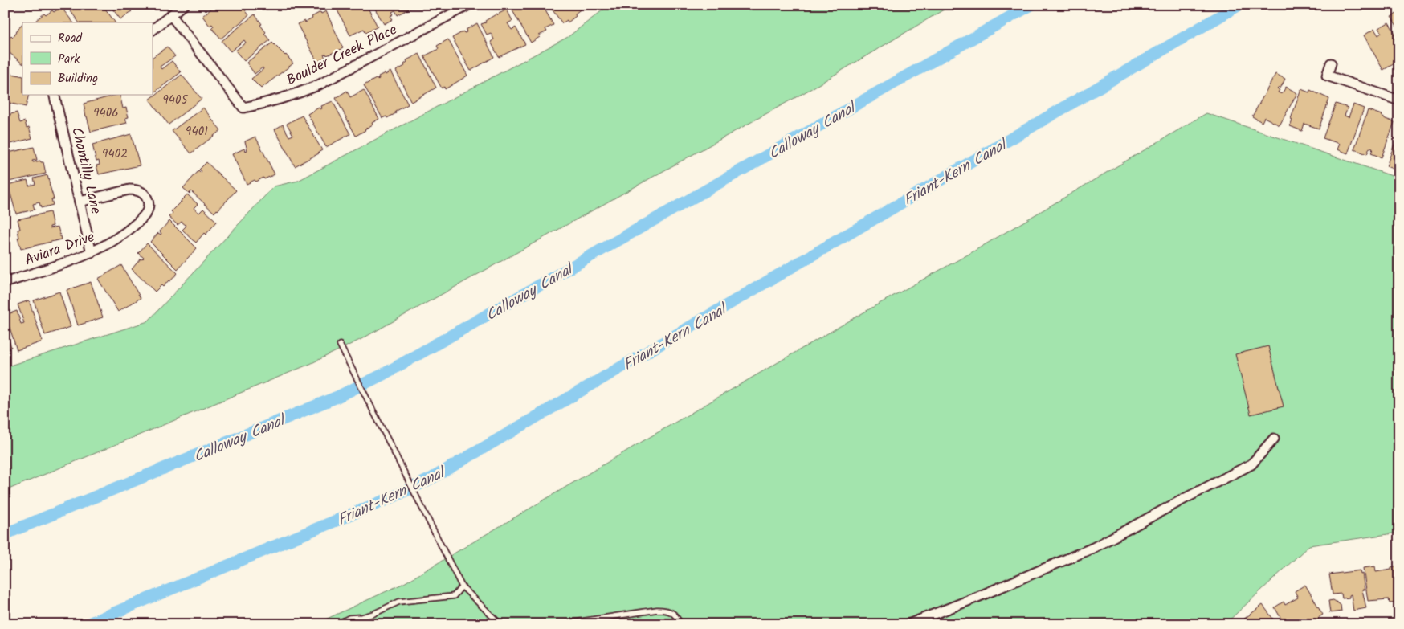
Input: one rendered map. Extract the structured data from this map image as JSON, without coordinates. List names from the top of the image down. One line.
{"streets":{"street":["Boulder Creek Place","Chantilly Lane","Aviara Drive"]},"crossings":[["Chantilly Lane","Aviara Drive"]],"water":["Calloway Canal","Friant-Kern Canal"],"house_numbers":["9405","9406","9401","9402"],"legend":["Road","Park","Building"]}
